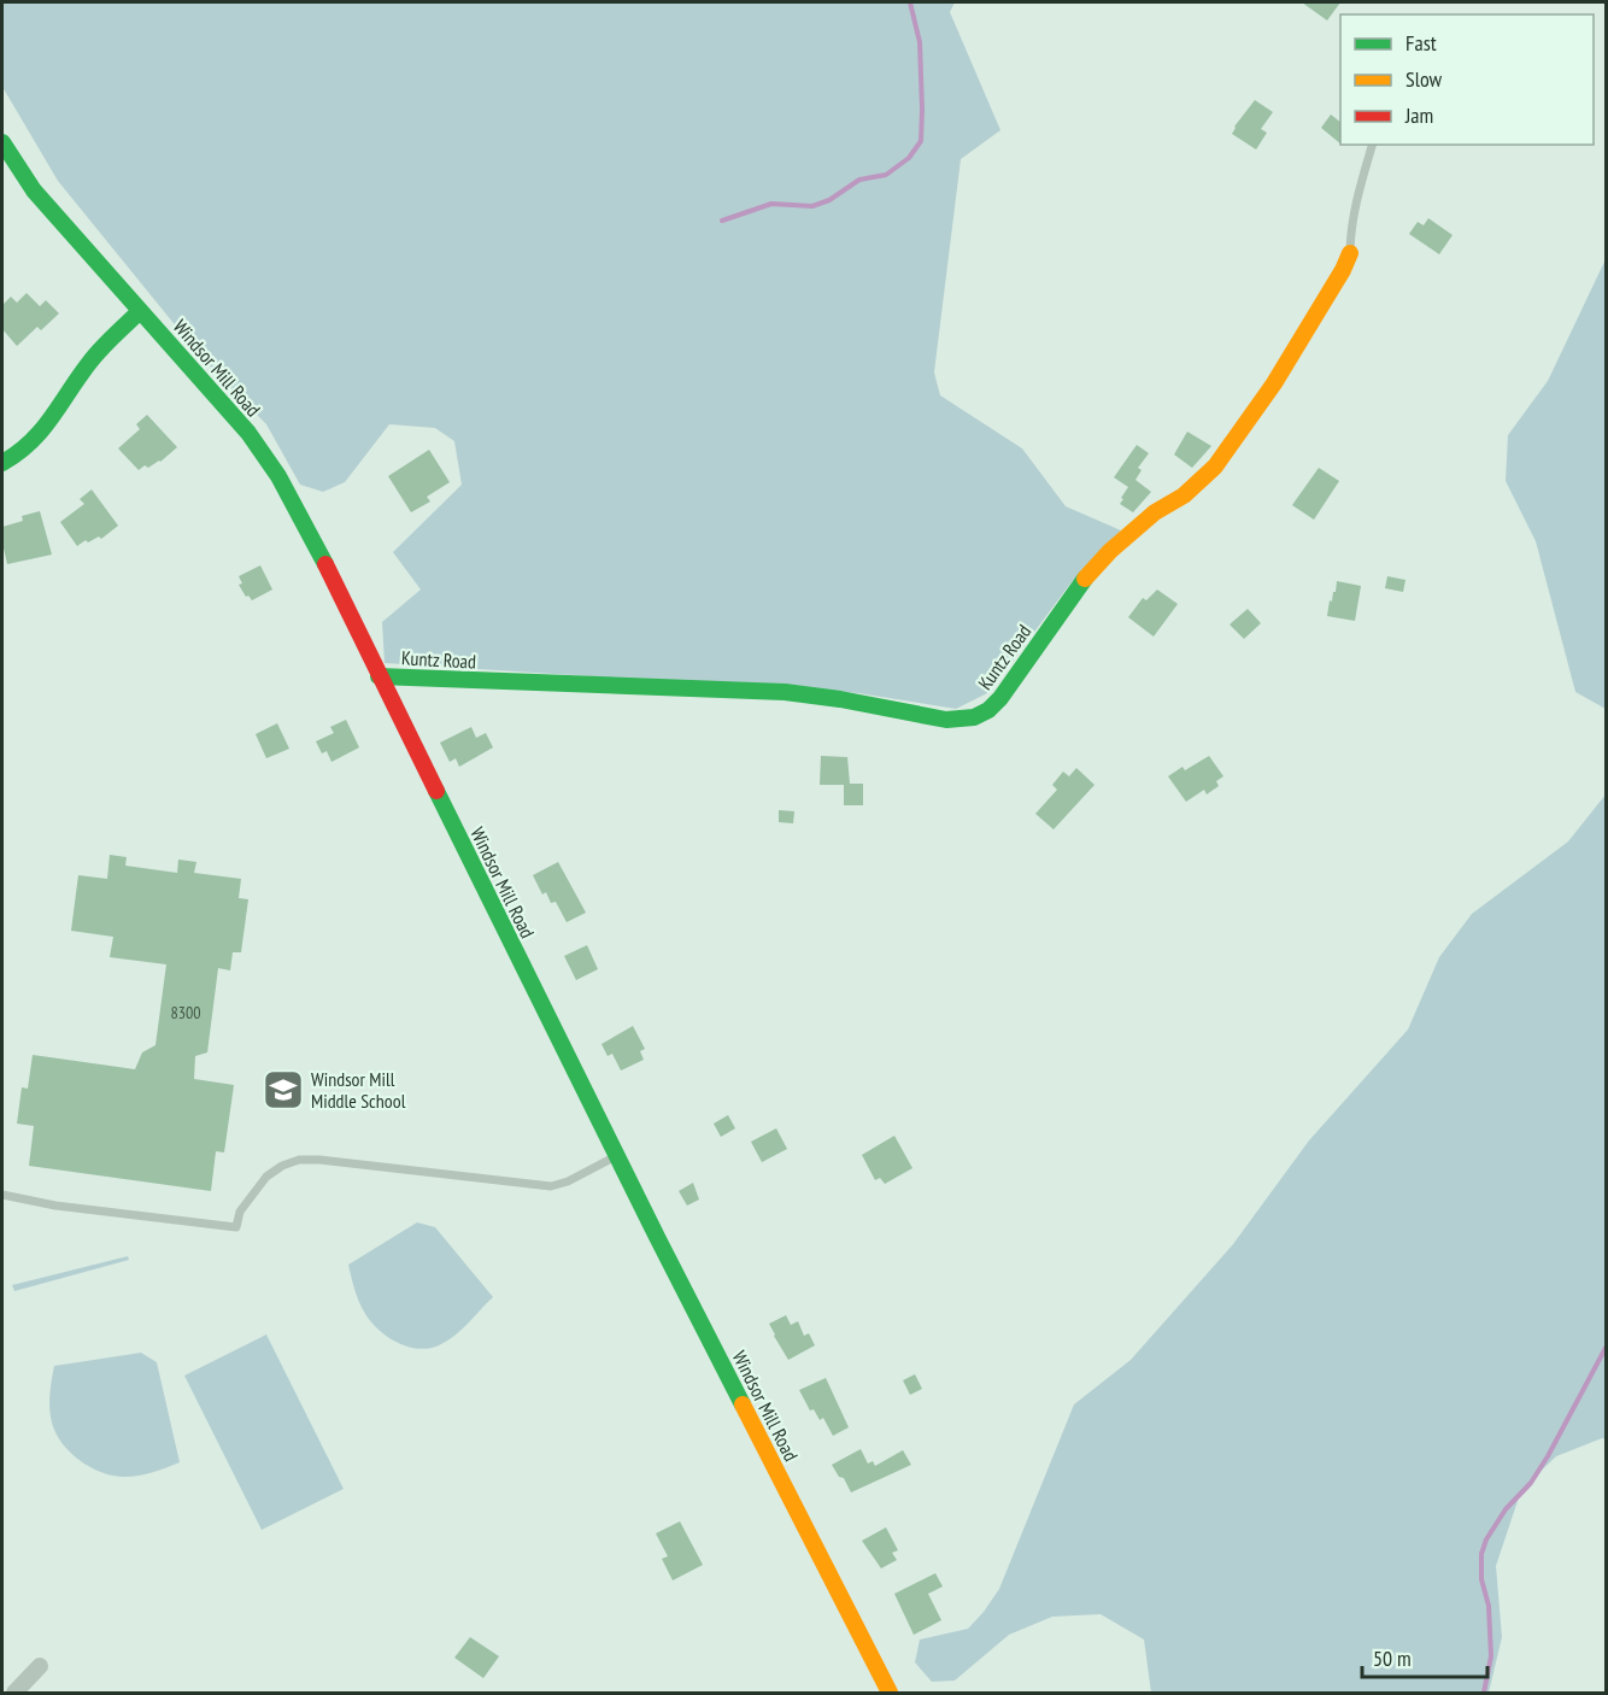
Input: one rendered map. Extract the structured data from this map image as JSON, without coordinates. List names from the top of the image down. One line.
{"streets":{"main road":["Windsor Mill Road","Kuntz Road"]},"crossings":[["Windsor Mill Road","Kuntz Road"]],"places":{"school or university":["Windsor Mill Middle School"]},"house_numbers":["8300"],"legend":["Fast","Slow","Jam"],"scale_bar":"50 m"}
